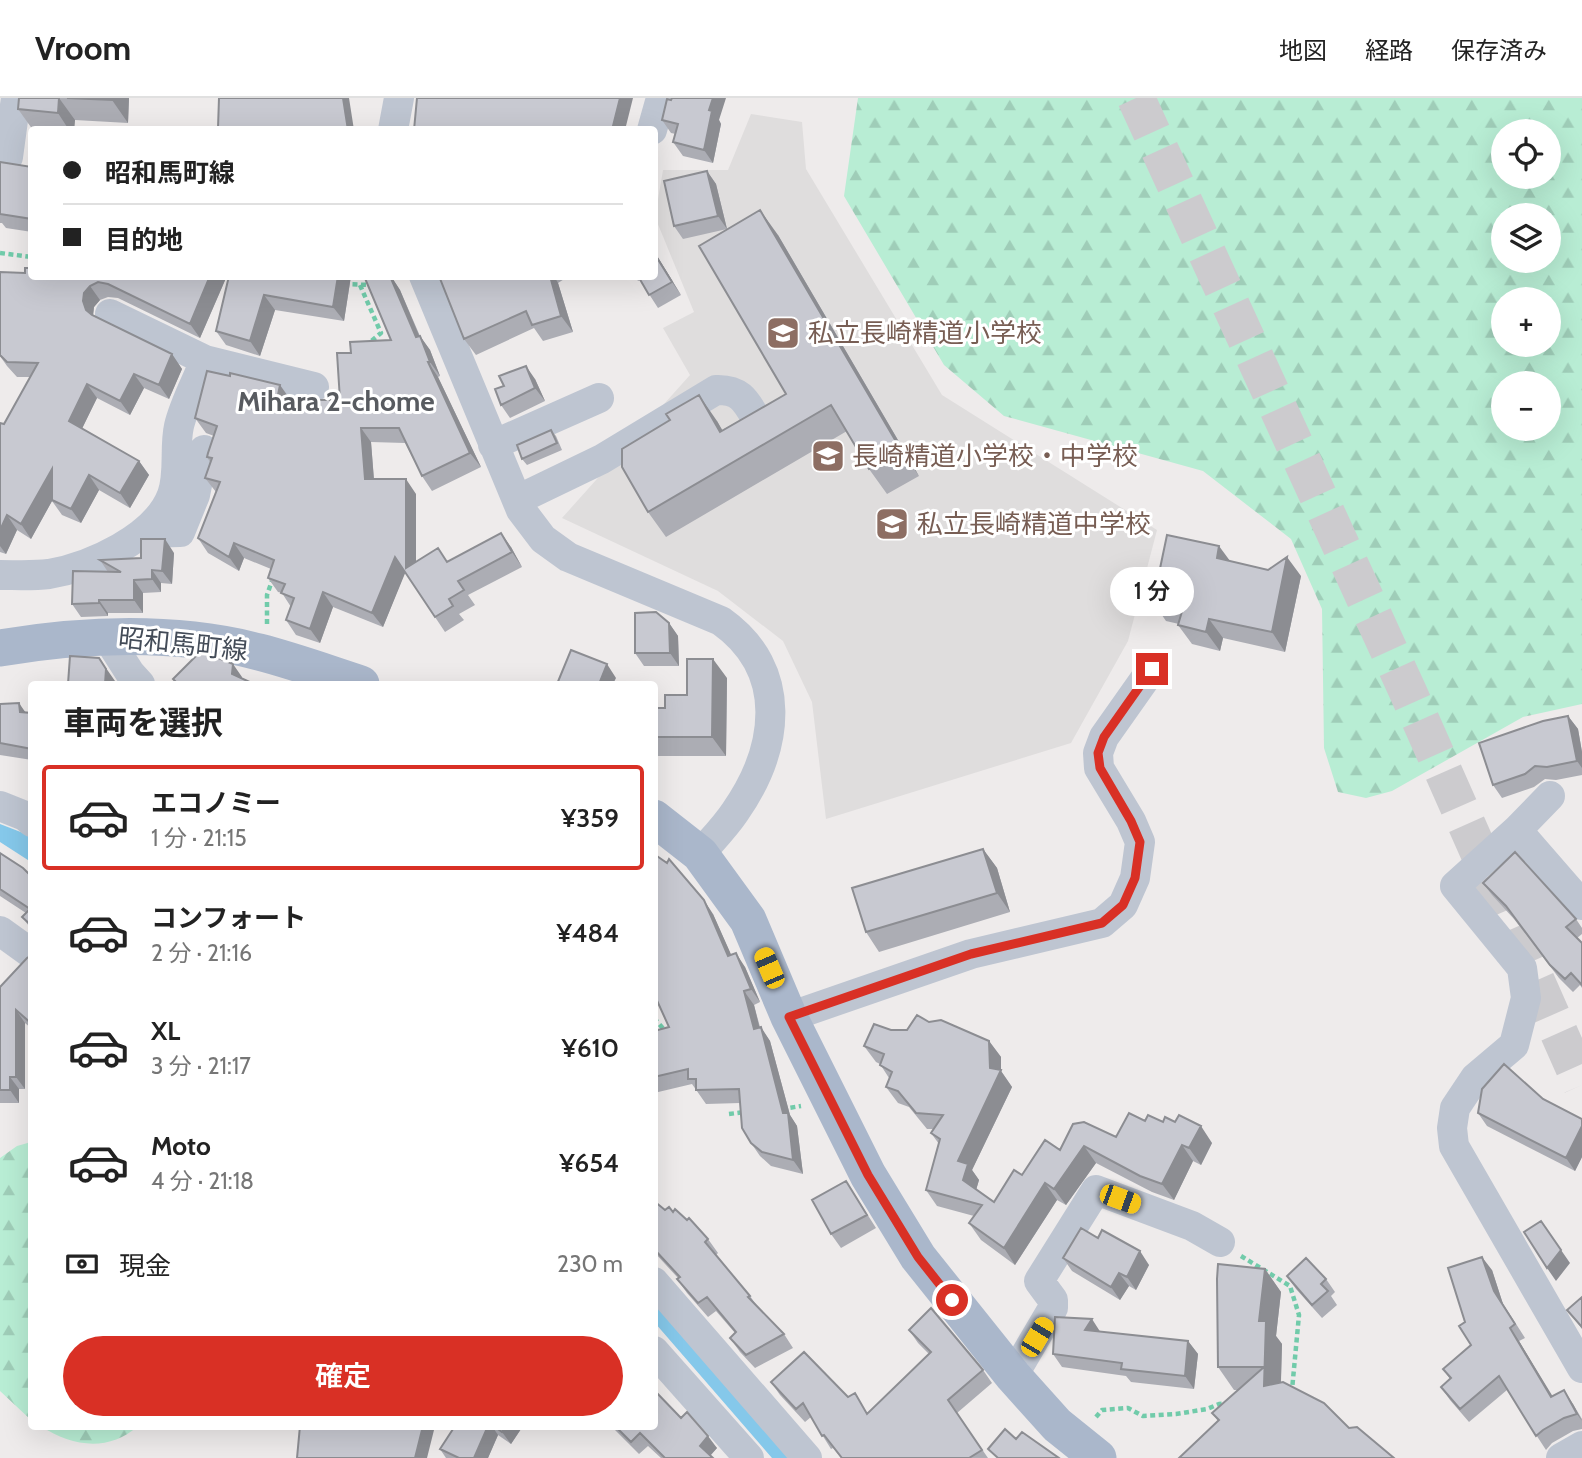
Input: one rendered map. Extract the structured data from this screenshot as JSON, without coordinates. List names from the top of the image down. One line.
{"streets":{"main road":["昭和馬町線"]},"districts":["Mihara 2-chome"],"places":{"school or university":["私立長崎精道小学校","長崎精道小学校・中学校","私立長崎精道中学校"]},"page":{"header":"Vroom","nav":["地図","経路","保存済み"],"map_buttons":["+","−"],"banner":["昭和馬町線","目的地"],"bubble":"1 分","heading":"車両を選択","list":[{"name":"エコノミー","note":"1 分 · 21:15","value":"¥359"},{"name":"コンフォート","note":"2 分 · 21:16","value":"¥484"},{"name":"XL","note":"3 分 · 21:17","value":"¥610"},{"name":"Moto","note":"4 分 · 21:18","value":"¥654"}],"pay":["現金","230 m"],"buttons":"確定"}}
